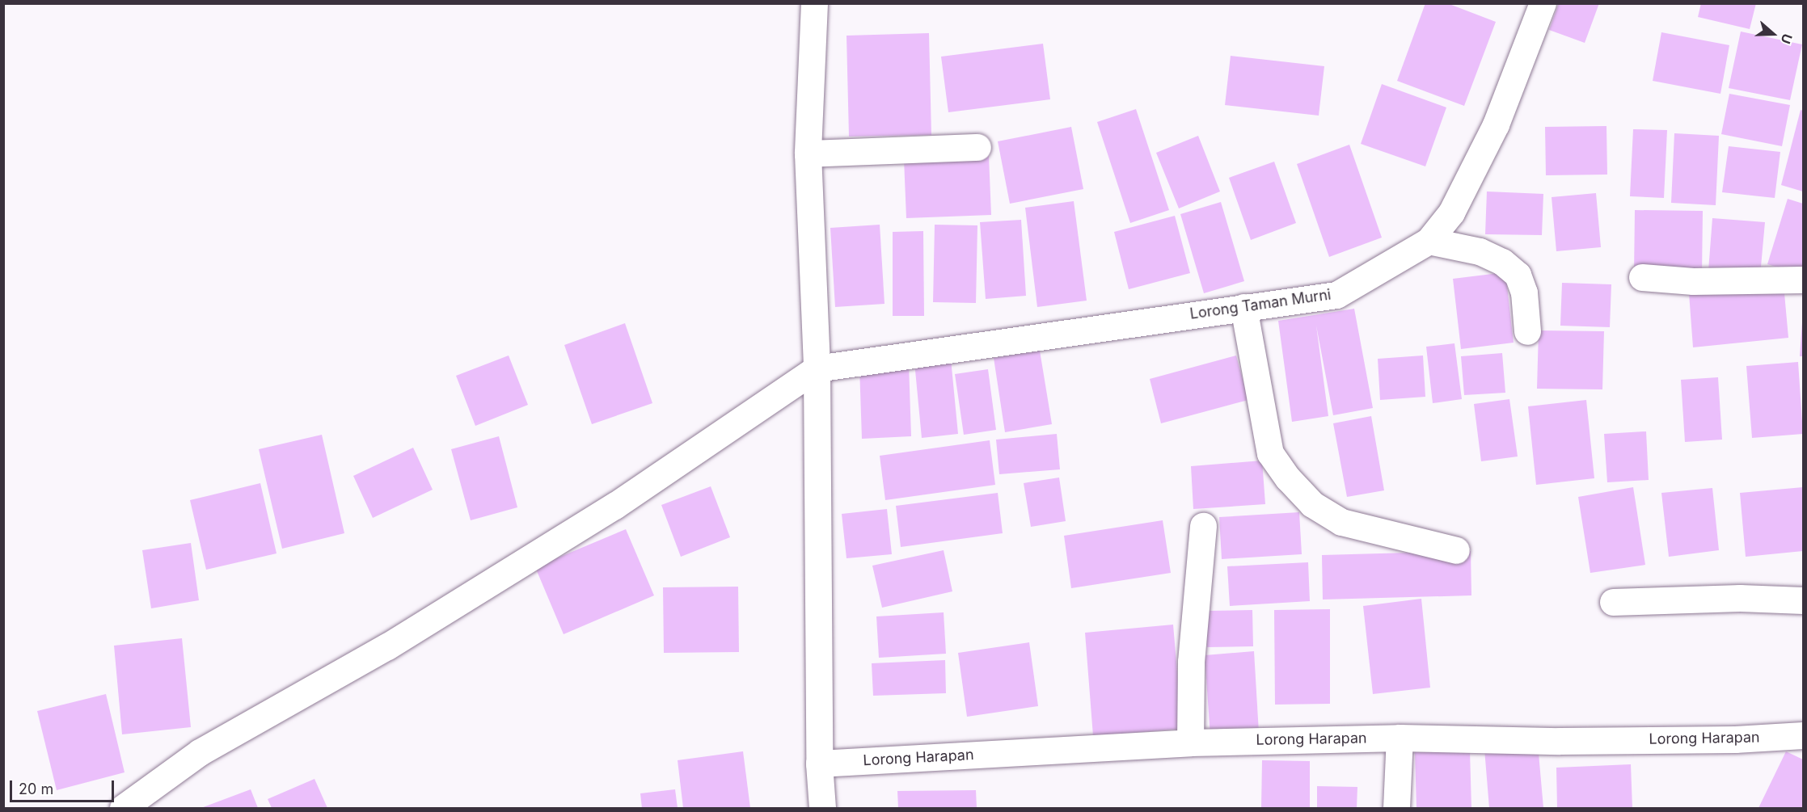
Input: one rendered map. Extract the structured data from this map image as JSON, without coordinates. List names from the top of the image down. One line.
{"streets":{"street":["Lorong Taman Murni","Lorong Harapan"]},"scale_bar":"20 m","north":"right"}
